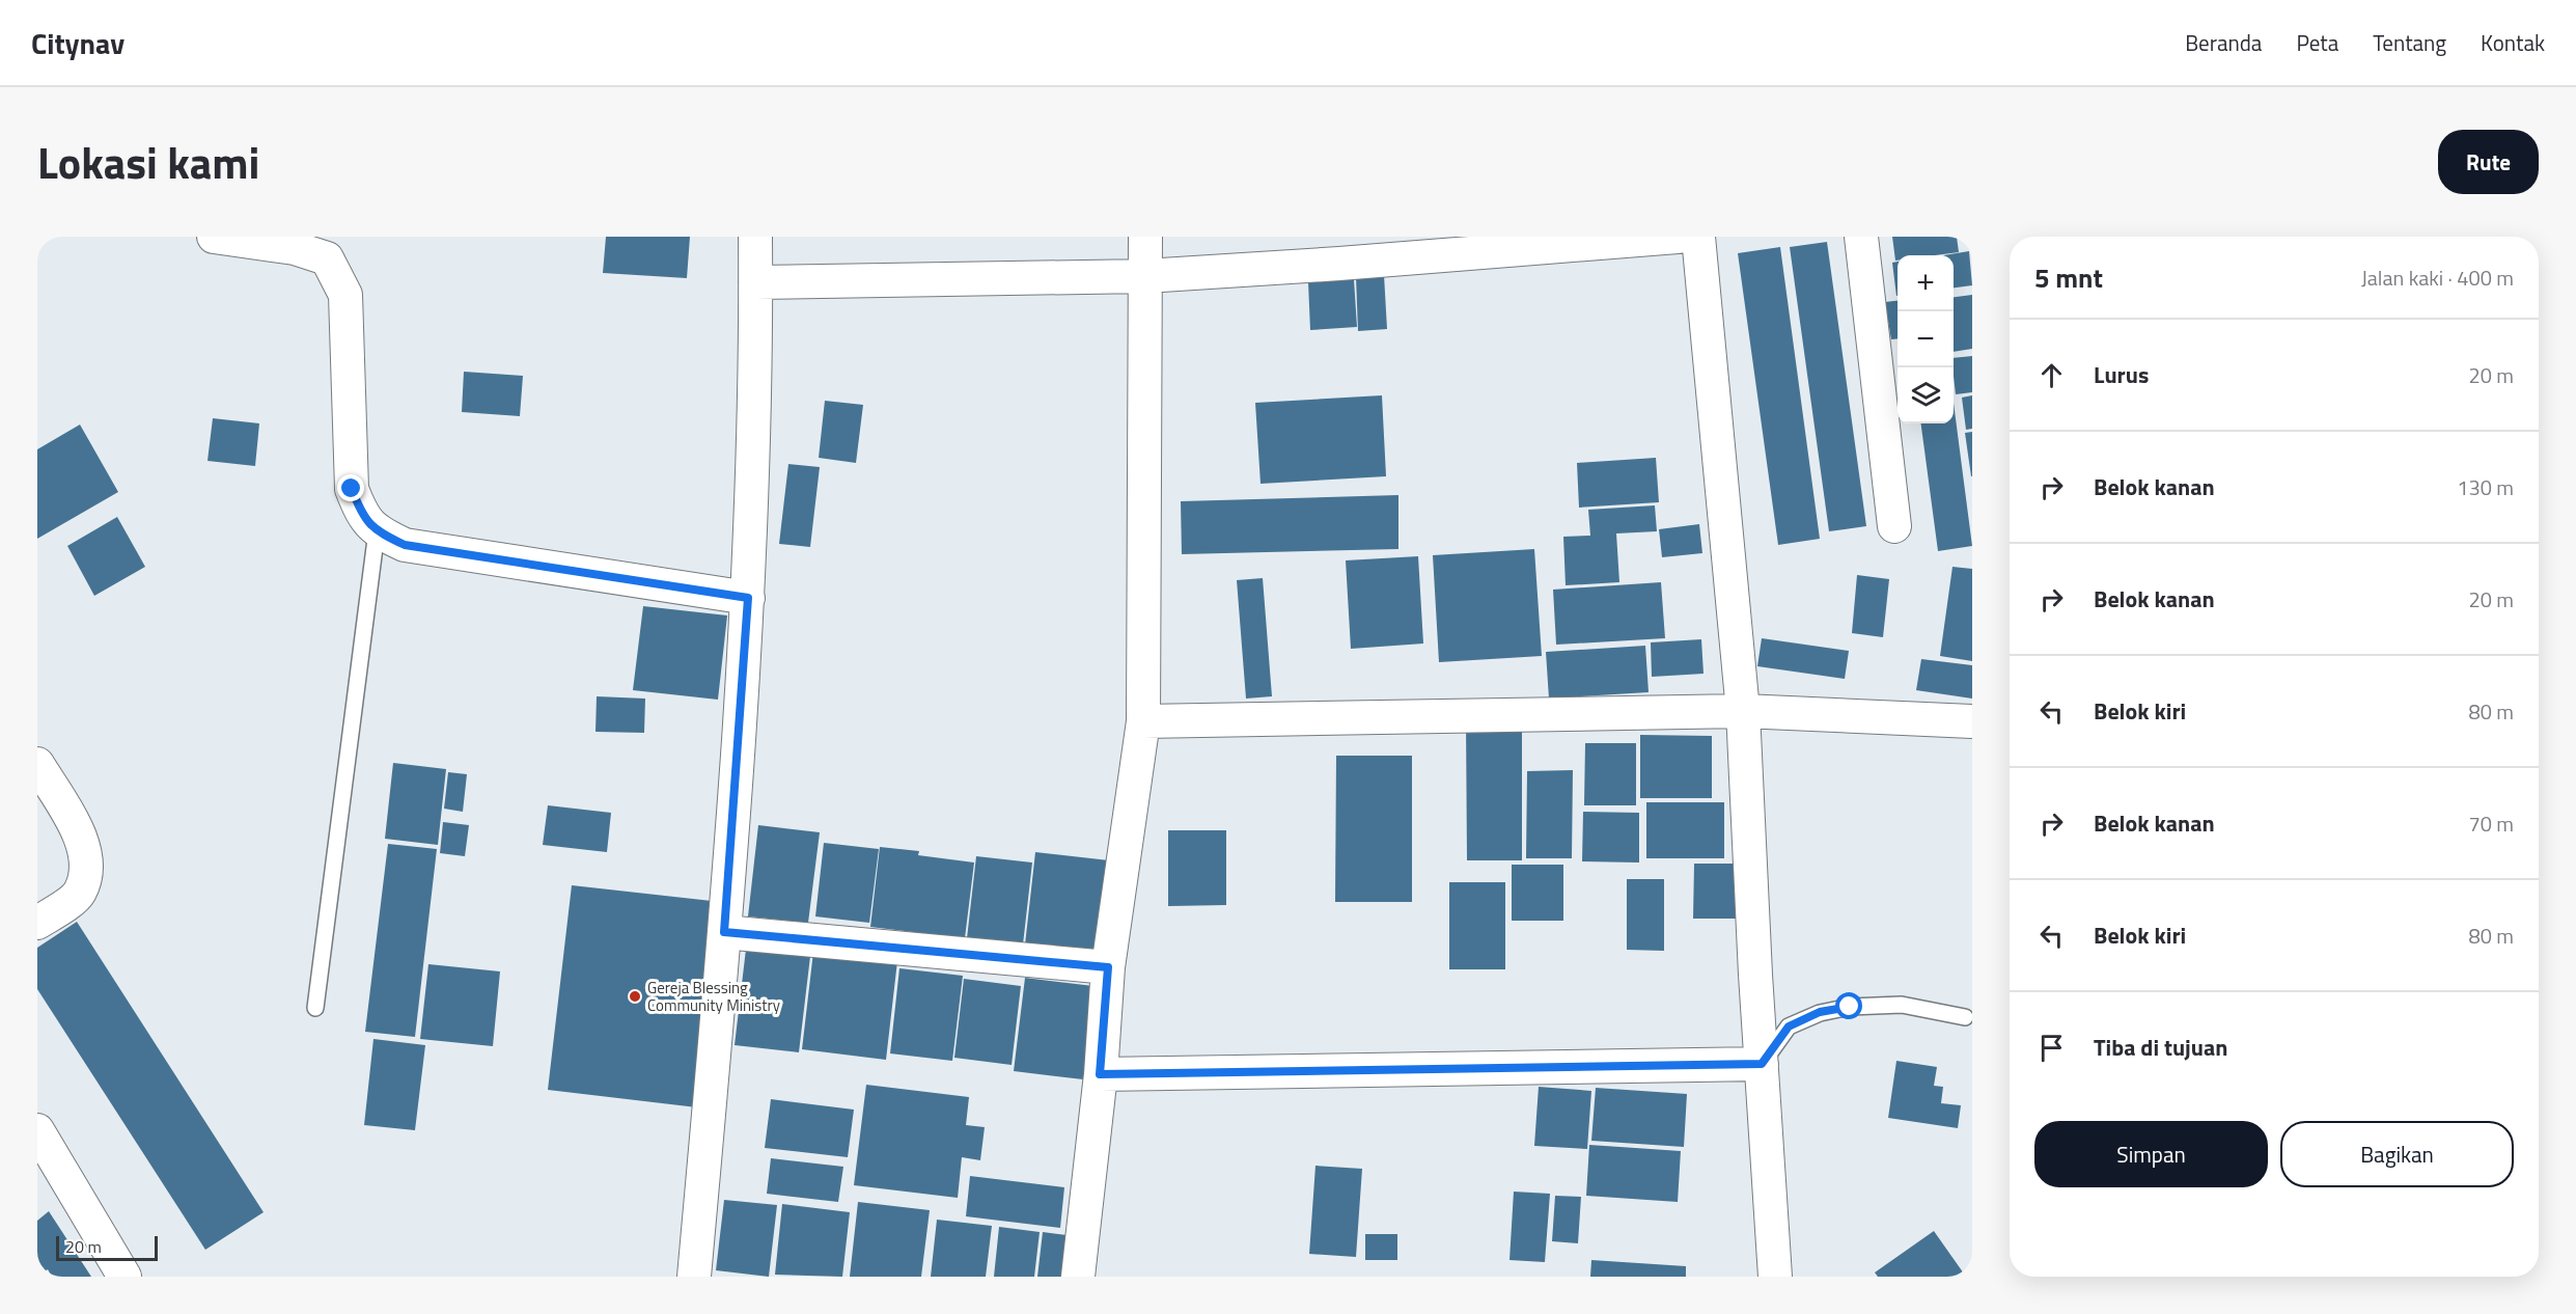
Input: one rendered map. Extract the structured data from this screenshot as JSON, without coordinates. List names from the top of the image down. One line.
{"places":["Gereja Blessing Community Ministry"],"scale_bar":"20 m","page":{"header":"Citynav","nav":["Beranda","Peta","Tentang","Kontak"],"title":"Lokasi kami","buttons":["Rute",["Simpan","Bagikan"]],"heading":["5 mnt","Jalan kaki · 400 m"],"map_buttons":["+","−"],"list":[["Lurus","20 m"],["Belok kanan","130 m"],["Belok kanan","20 m"],["Belok kiri","80 m"],["Belok kanan","70 m"],["Belok kiri","80 m"],"Tiba di tujuan"],"scale":"20 m"}}
